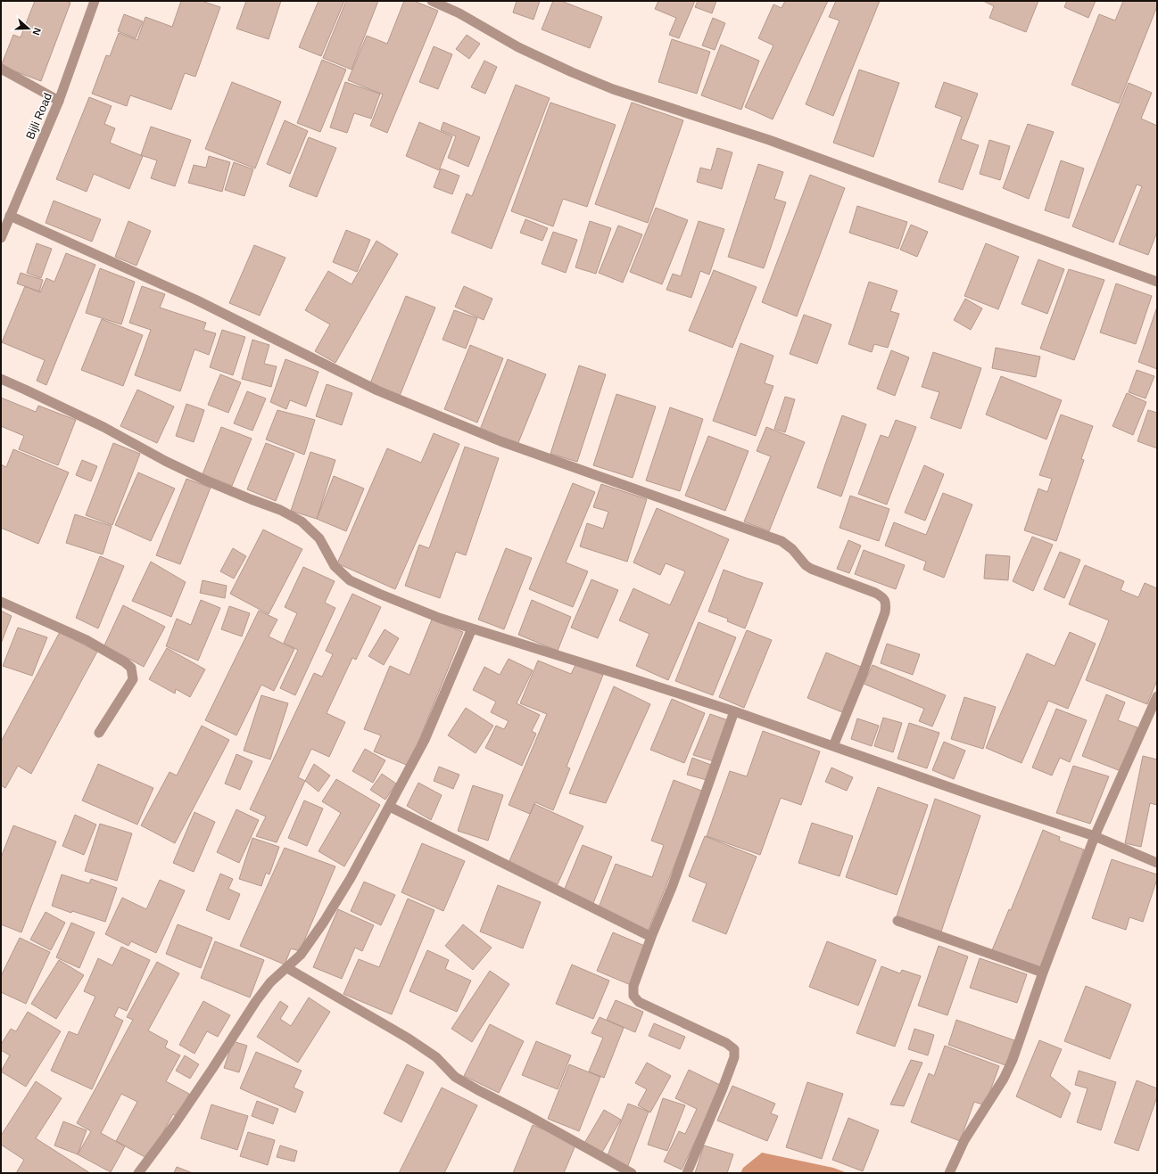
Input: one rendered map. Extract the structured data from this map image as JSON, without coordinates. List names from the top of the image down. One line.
{"streets":{"street":["Bijli Road"]},"north":"right"}
